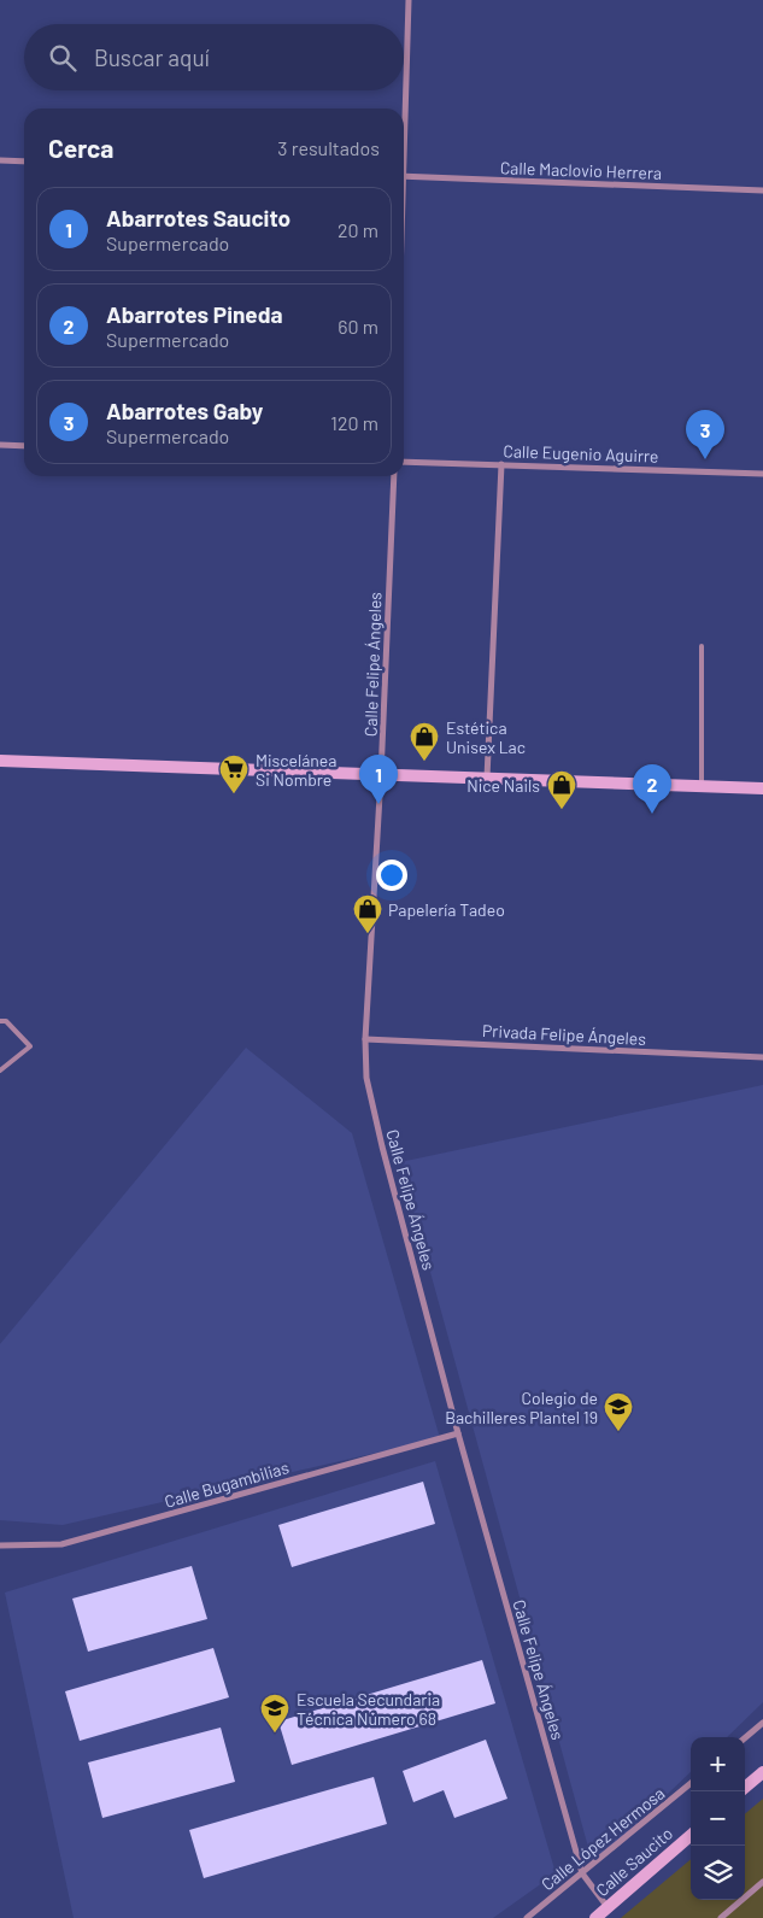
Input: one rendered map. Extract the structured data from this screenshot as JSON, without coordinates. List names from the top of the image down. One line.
{"streets":{"street":["Calle Maclovio Herrera","Calle Eugenio Aguirre","Calle Felipe Ángeles","Privada Felipe Ángeles","Calle Bugambilias","Calle López Hermosa","Calle Saucito"]},"crossings":[["Calle Felipe Ángeles","Privada Felipe Ángeles"],["Calle Felipe Ángeles","Calle Bugambilias"],["Calle Felipe Ángeles","Calle López Hermosa"],["Calle Felipe Ángeles","Calle Saucito"]],"places":{"shop":["Estética Unisex Lac","Nice Nails","Papelería Tadeo"],"supermarket":["Miscelánea Si Nombre"],"school or university":["Colegio de Bachilleres Plantel 19","Escuela Secundaria Técnica Número 68"]},"page":{"search":"Buscar aquí","heading":["Cerca","3 resultados"],"list":[{"mark":"1","name":"Abarrotes Saucito","note":"Supermercado","value":"20 m"},{"mark":"2","name":"Abarrotes Pineda","note":"Supermercado","value":"60 m"},{"mark":"3","name":"Abarrotes Gaby","note":"Supermercado","value":"120 m"}],"pins":["3","1","2"],"map_buttons":["+","−"]}}
